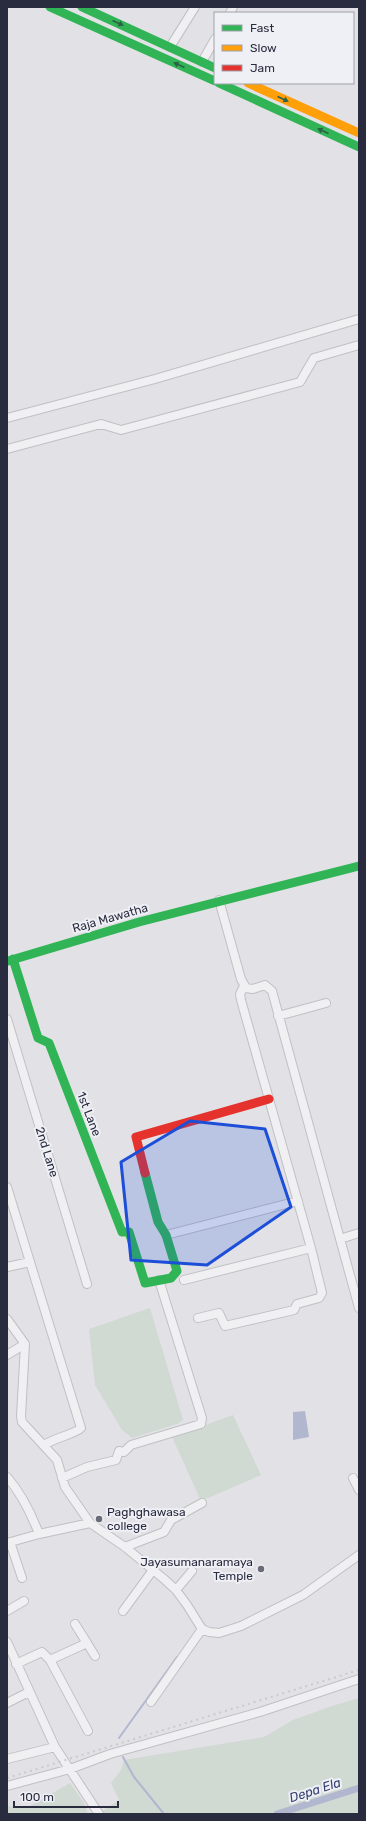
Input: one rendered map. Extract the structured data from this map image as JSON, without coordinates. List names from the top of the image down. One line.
{"streets":{"main road":["Raja Mawatha","1st Lane"],"street":["2nd Lane"]},"crossings":[["Raja Mawatha","1st Lane"]],"water":["Depa Ela"],"places":["Paghghawasa college","Jayasumanaramaya Temple"],"legend":["Fast","Slow","Jam"],"scale_bar":"100 m"}
